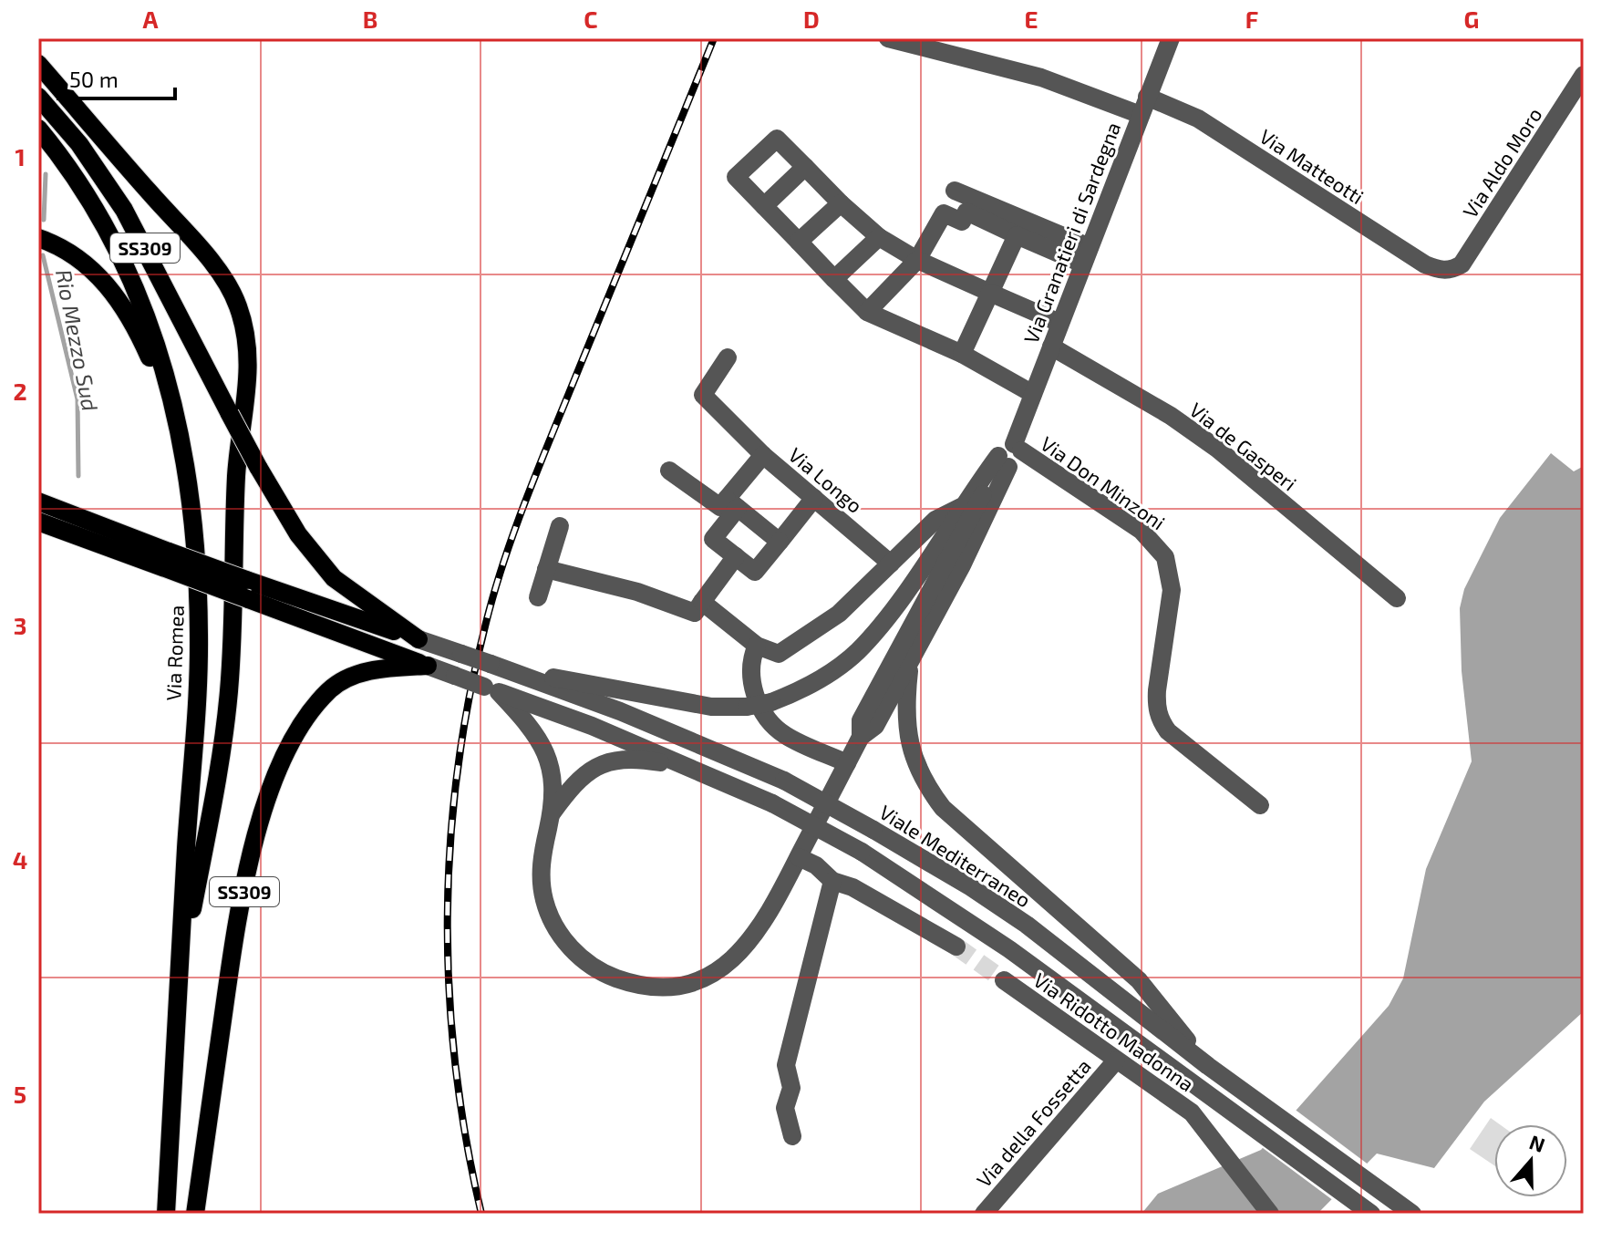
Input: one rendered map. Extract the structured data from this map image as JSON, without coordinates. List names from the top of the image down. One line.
{"streets":{"main road":["SS309","Via Romea"],"street":["Via Aldo Moro","Via Matteotti","Via Granatieri di Sardegna","Via de Gasperi","Via Longo","Via Don Minzoni","Viale Mediterraneo","Via Ridotto Madonna","Via della Fossetta"]},"crossings":[["Via Aldo Moro","Via Matteotti"],["Via Matteotti","Via Granatieri di Sardegna"],["Via Granatieri di Sardegna","Via de Gasperi"],["Via Granatieri di Sardegna","Via Don Minzoni"],["SS309","Via Romea"],["SS309","Viale Mediterraneo"],["Via Ridotto Madonna","Via della Fossetta"]],"water":["Rio Mezzo Sud"],"scale_bar":"50 m","north":"top","grid":{"columns":["A","B","C","D","E","F","G"],"rows":["1","2","3","4","5"]}}
